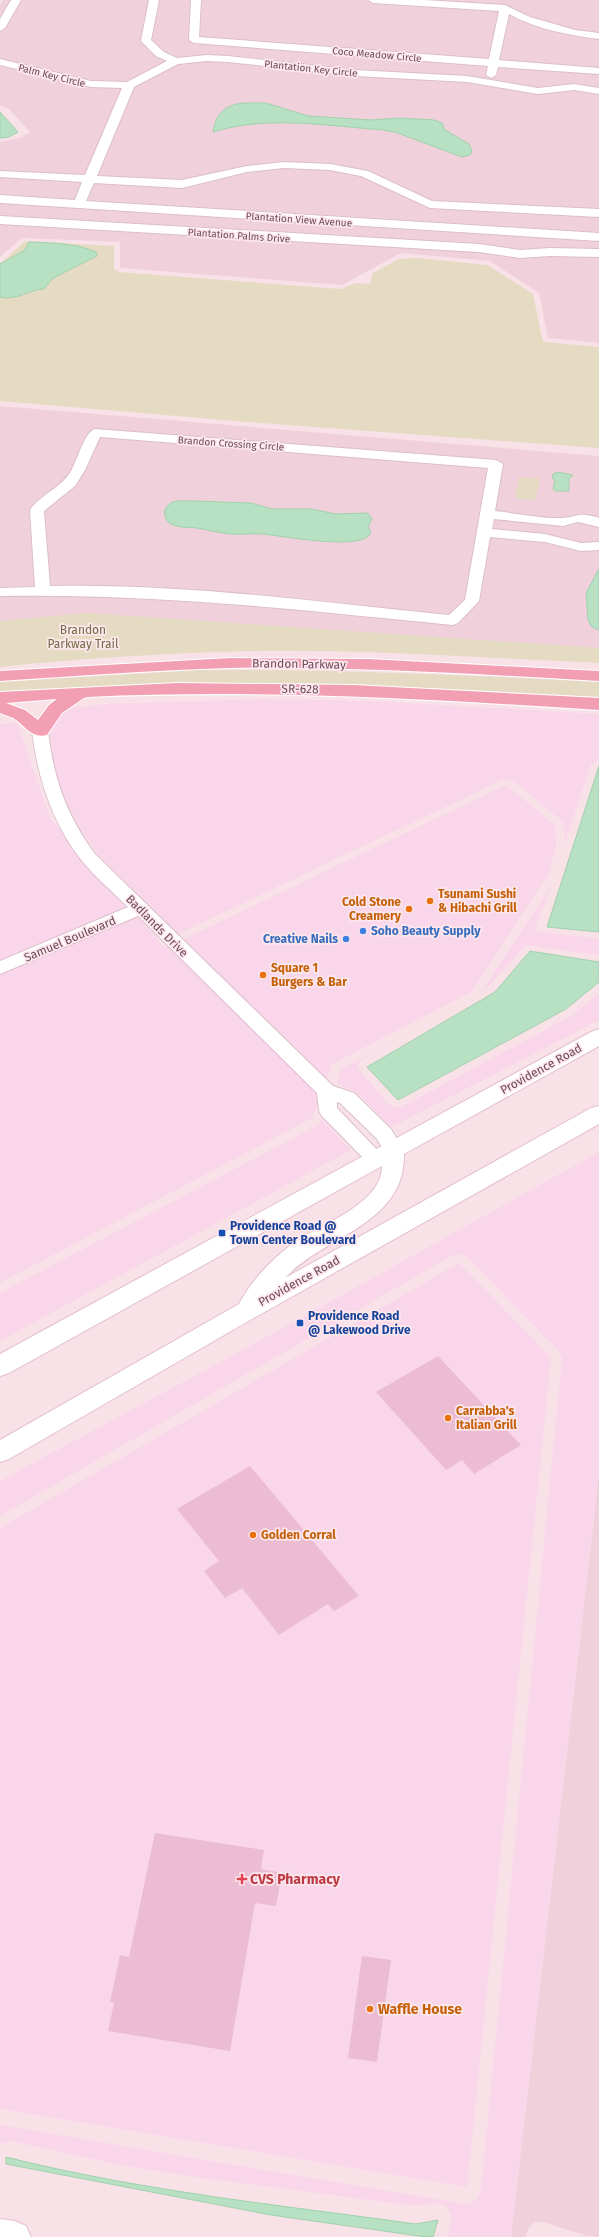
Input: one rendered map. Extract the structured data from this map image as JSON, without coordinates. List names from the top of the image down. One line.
{"streets":{"main road":["Brandon Parkway","SR-628","Providence Road"],"street":["Coco Meadow Circle","Plantation Key Circle","Palm Key Circle","Plantation View Avenue","Plantation Palms Drive","Brandon Crossing Circle","Badlands Drive","Samuel Boulevard"]},"crossings":[["Plantation Key Circle","Palm Key Circle"],["Badlands Drive","Samuel Boulevard"],["Badlands Drive","Providence Road"]],"parks":["Brandon Parkway Trail"],"places":{"other":["Tsunami Sushi & Hibachi Grill","Cold Stone Creamery","Soho Beauty Supply","Creative Nails","Square 1 Burgers & Bar","Carrabba's Italian Grill","Golden Corral","Waffle House"],"transit":["Providence Road @ Town Center Boulevard","Providence Road @ Lakewood Drive"],"health":["CVS Pharmacy"]}}
